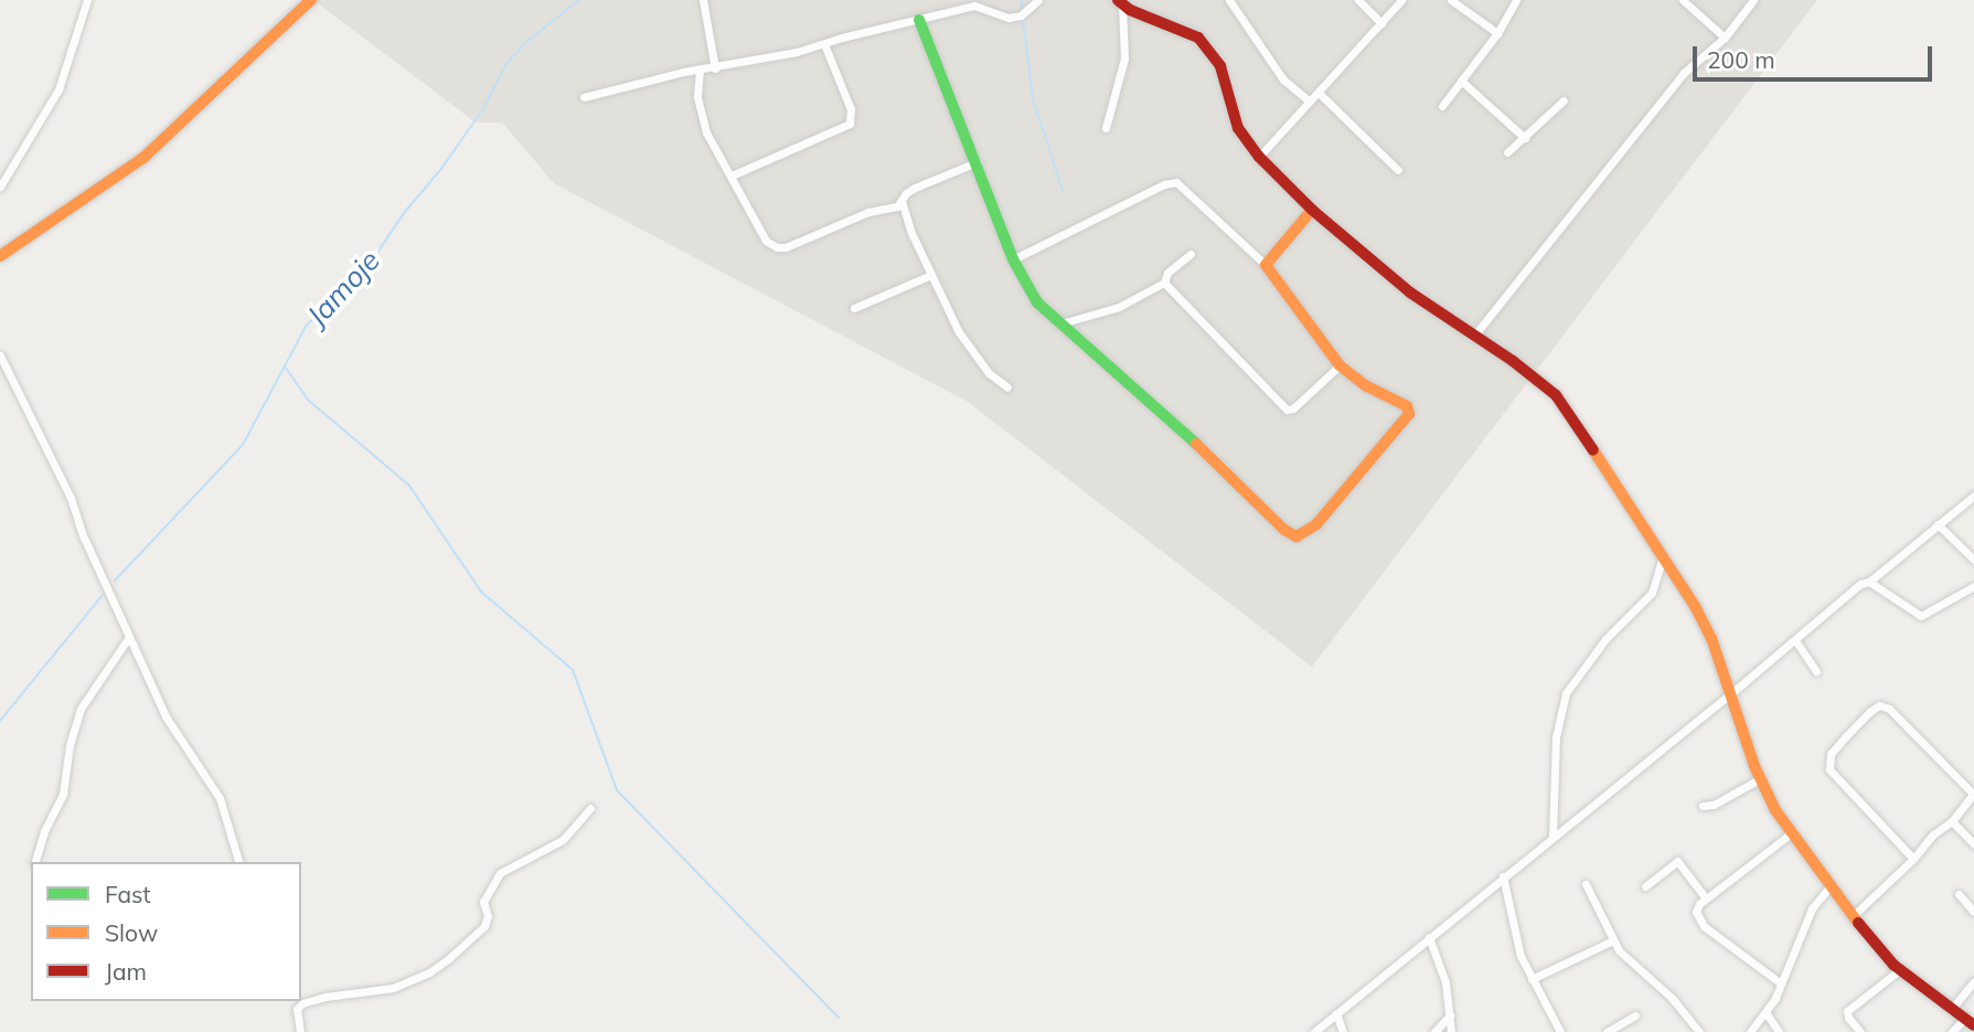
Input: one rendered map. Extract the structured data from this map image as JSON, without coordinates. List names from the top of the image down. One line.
{"water":["Jamoje"],"legend":["Fast","Slow","Jam"],"scale_bar":"200 m"}
